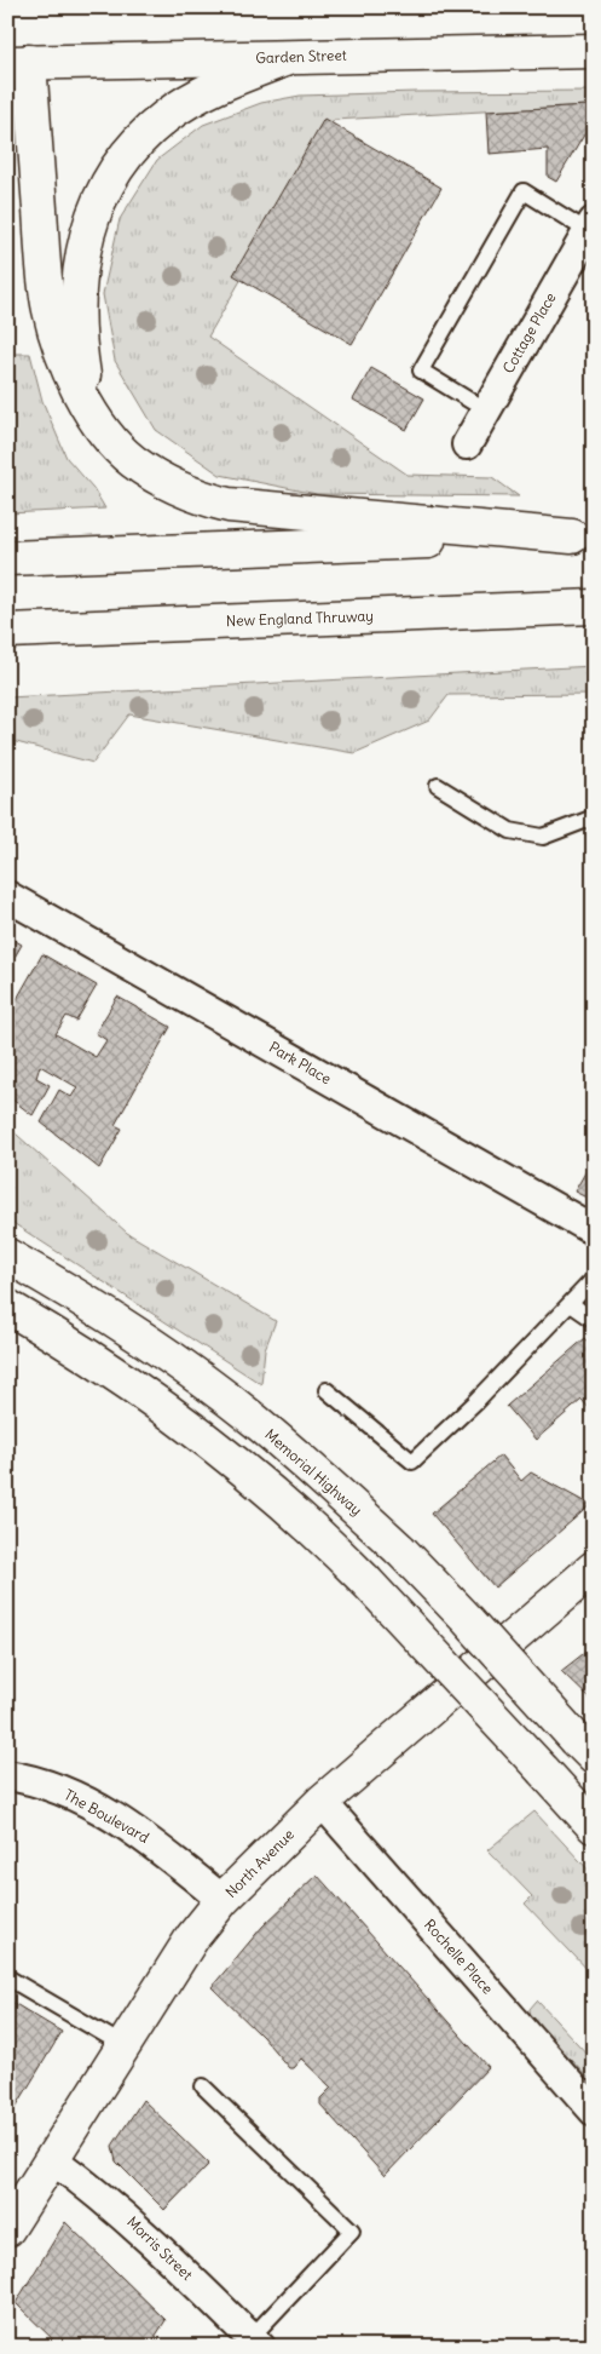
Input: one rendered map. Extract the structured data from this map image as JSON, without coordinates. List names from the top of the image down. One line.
{"streets":{"main road":["Garden Street","New England Thruway","Memorial Highway","North Avenue"],"street":["Cottage Place","Park Place","The Boulevard","Rochelle Place","Morris Street"]},"crossings":[["The Boulevard","North Avenue"],["North Avenue","Rochelle Place"],["North Avenue","Morris Street"]]}
